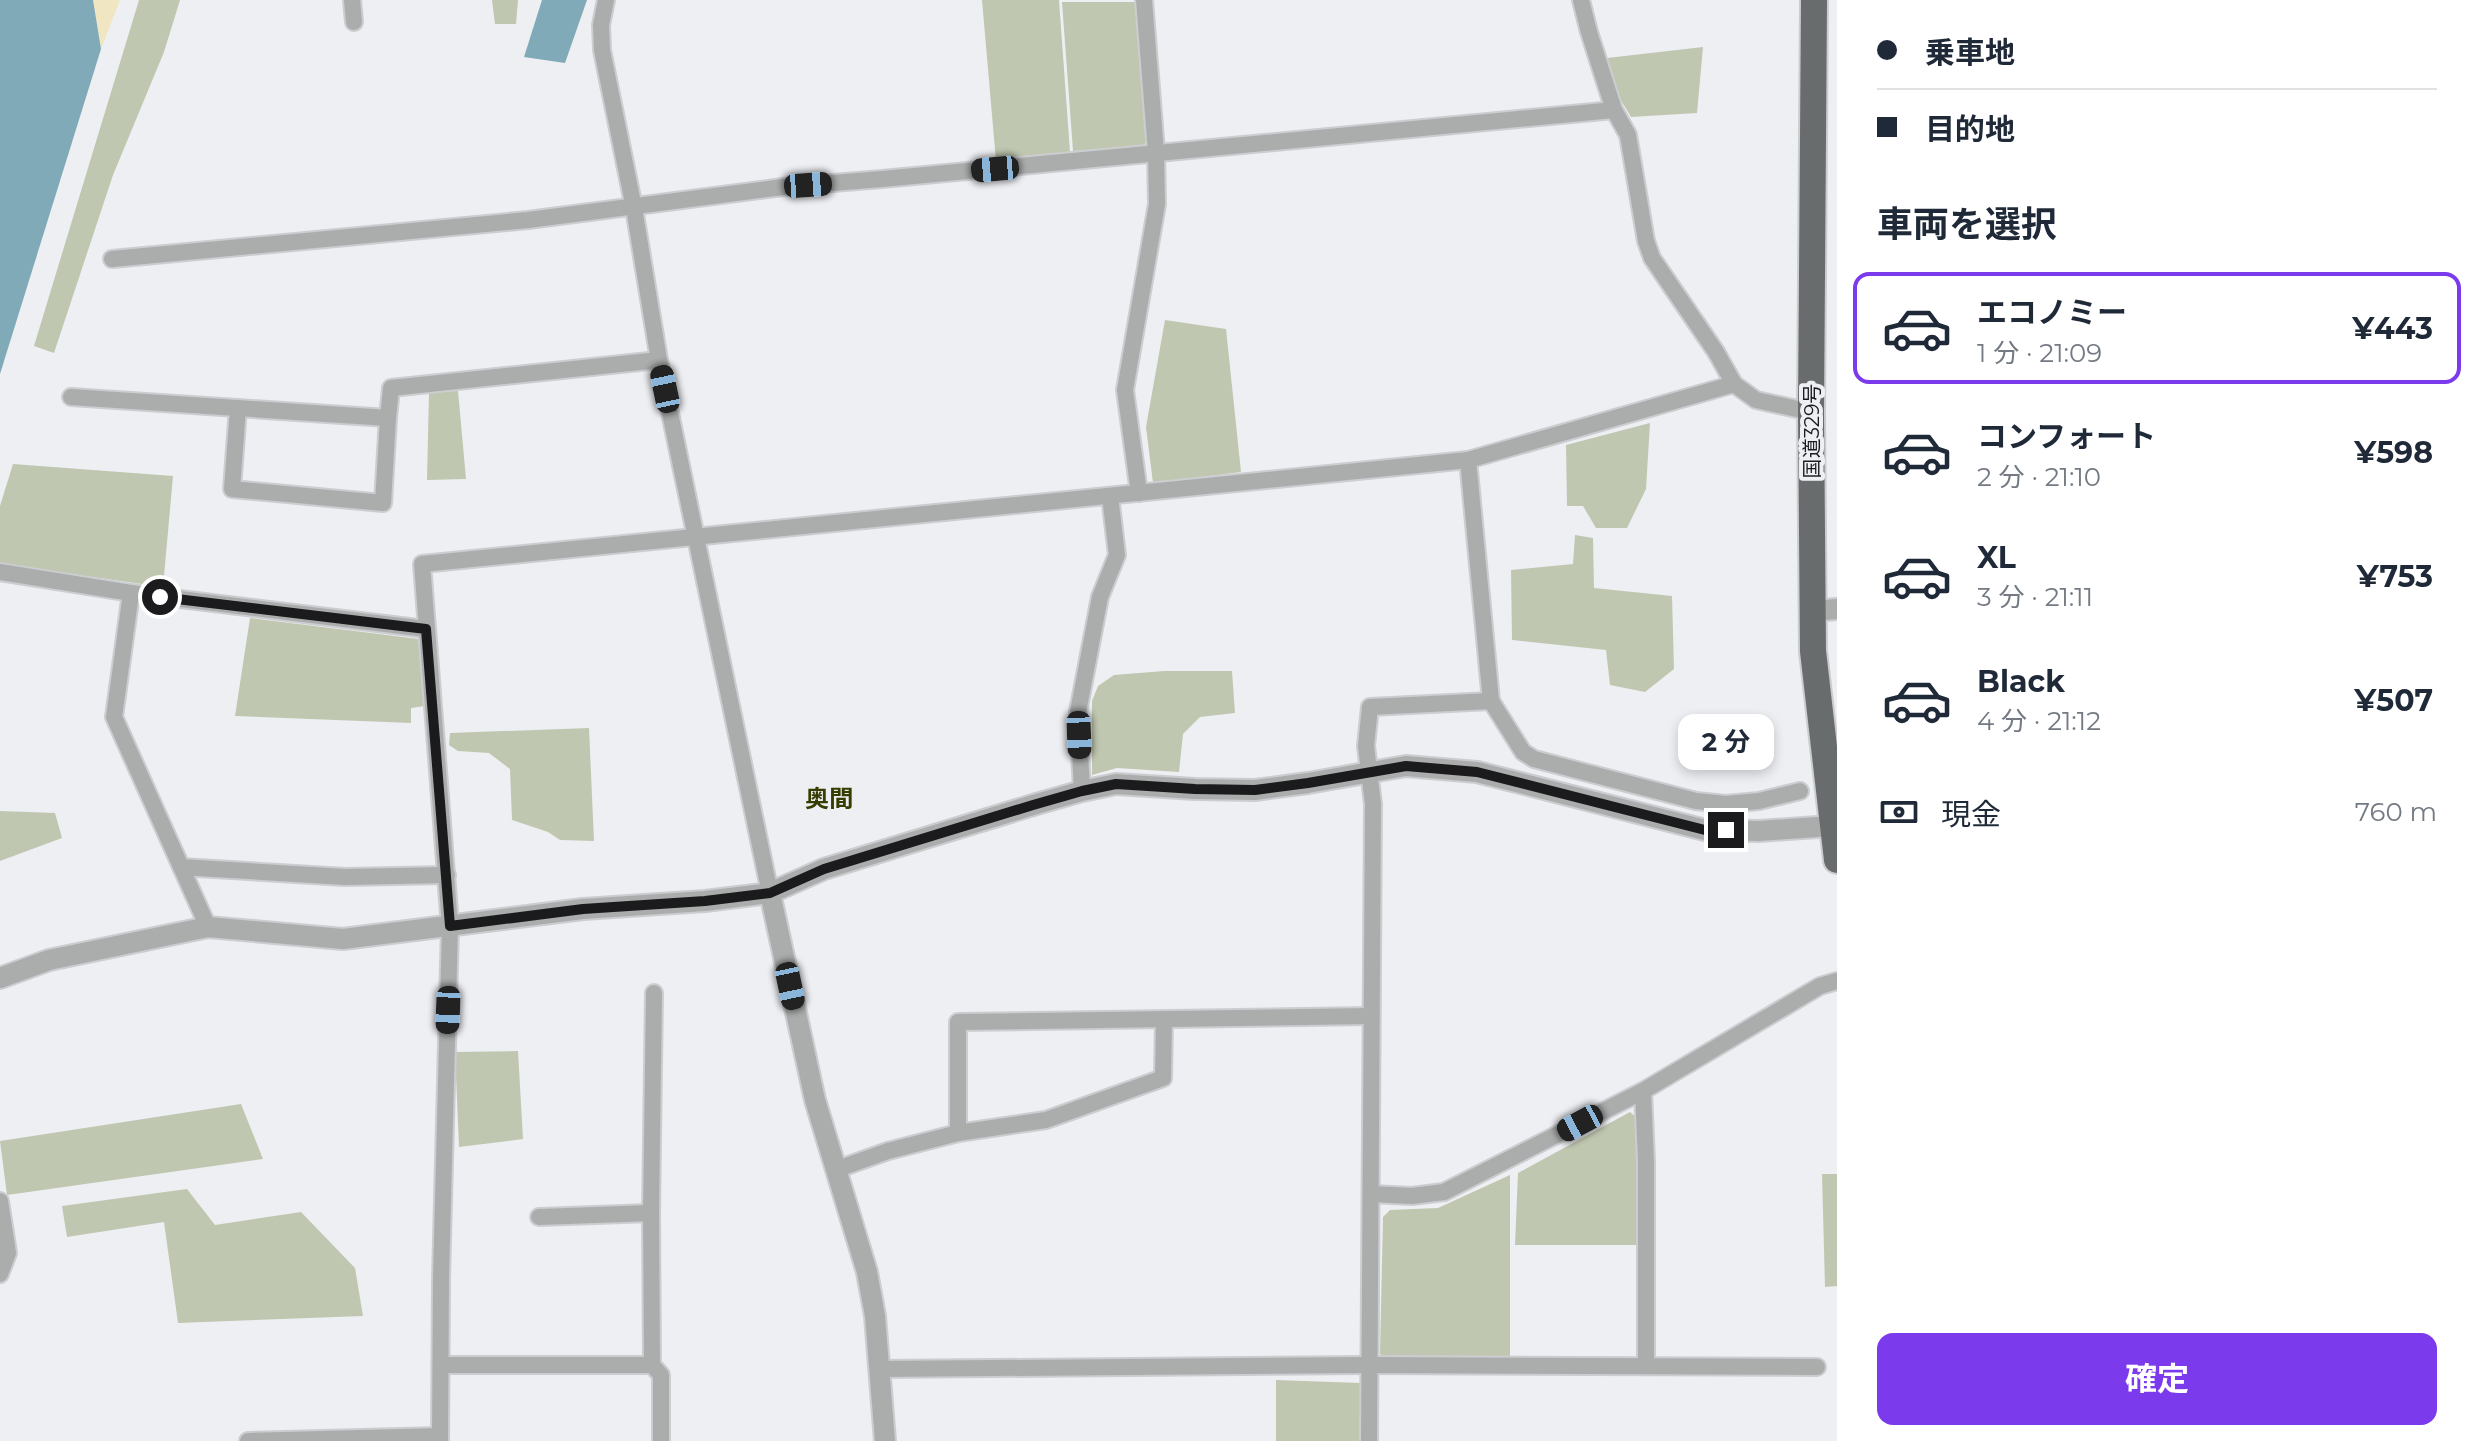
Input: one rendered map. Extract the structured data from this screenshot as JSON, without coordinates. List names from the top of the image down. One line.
{"streets":{"highway":["国道329号"]},"districts":["奥間"],"page":{"banner":["乗車地","目的地"],"heading":"車両を選択","list":[{"name":"エコノミー","note":"1 分 · 21:09","value":"¥443"},{"name":"コンフォート","note":"2 分 · 21:10","value":"¥598"},{"name":"XL","note":"3 分 · 21:11","value":"¥753"},{"name":"Black","note":"4 分 · 21:12","value":"¥507"}],"bubble":"2 分","pay":["現金","760 m"],"buttons":"確定"}}
